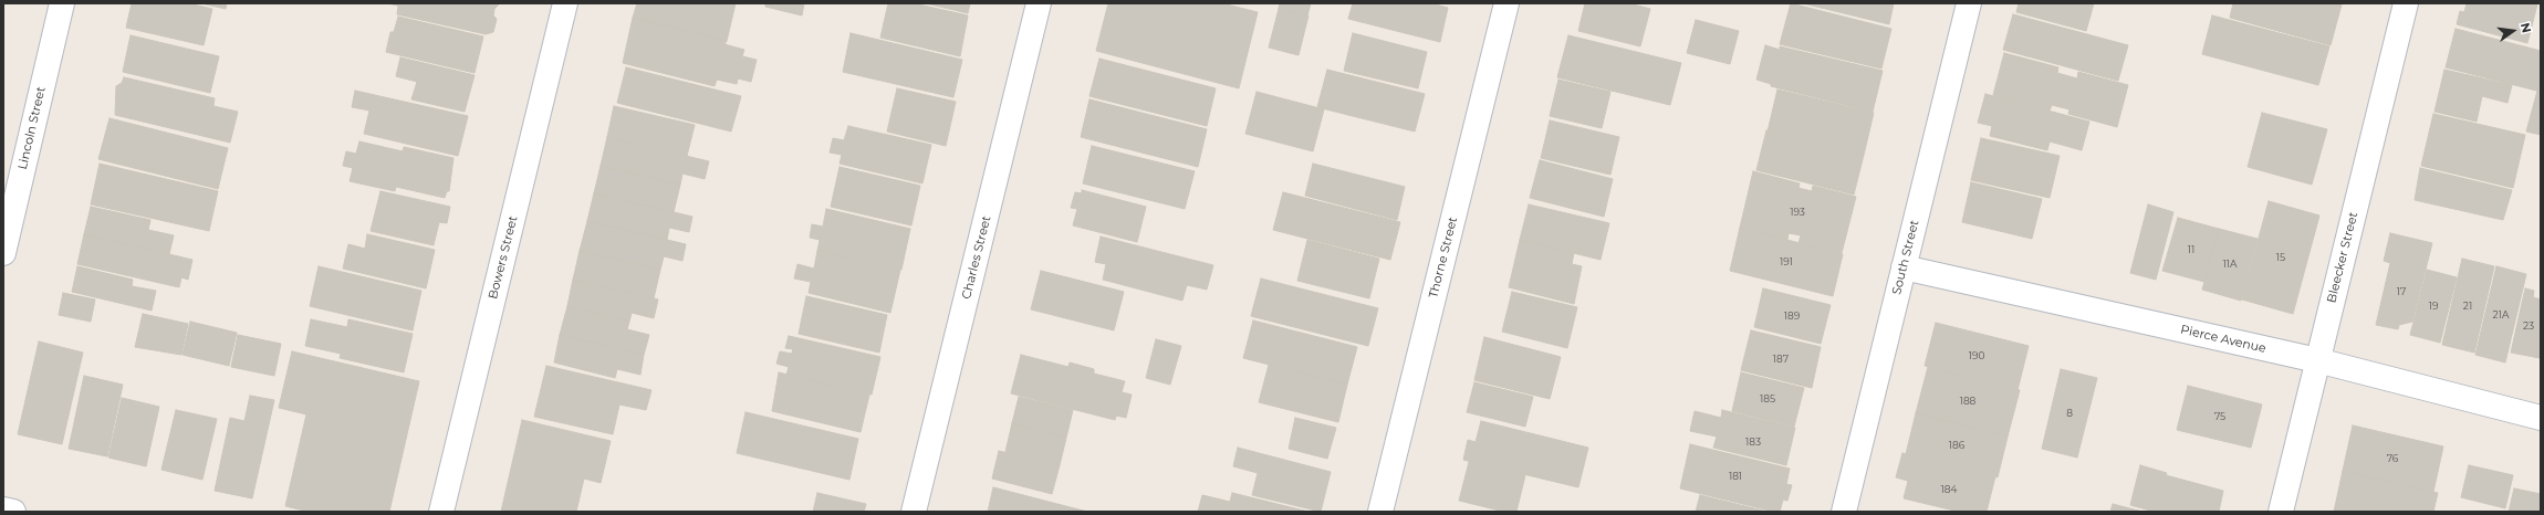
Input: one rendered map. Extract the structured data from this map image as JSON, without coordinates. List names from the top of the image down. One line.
{"streets":{"street":["Lincoln Street","Bowers Street","Charles Street","Thorne Street","South Street","Bleecker Street","Pierce Avenue"]},"crossings":[["South Street","Pierce Avenue"],["Bleecker Street","Pierce Avenue"]],"house_numbers":["193","11","15","191","11A","17","19","21","21A","189","23","190","187","185","188","8","75","183","186","76","181","184"],"north":"right"}
